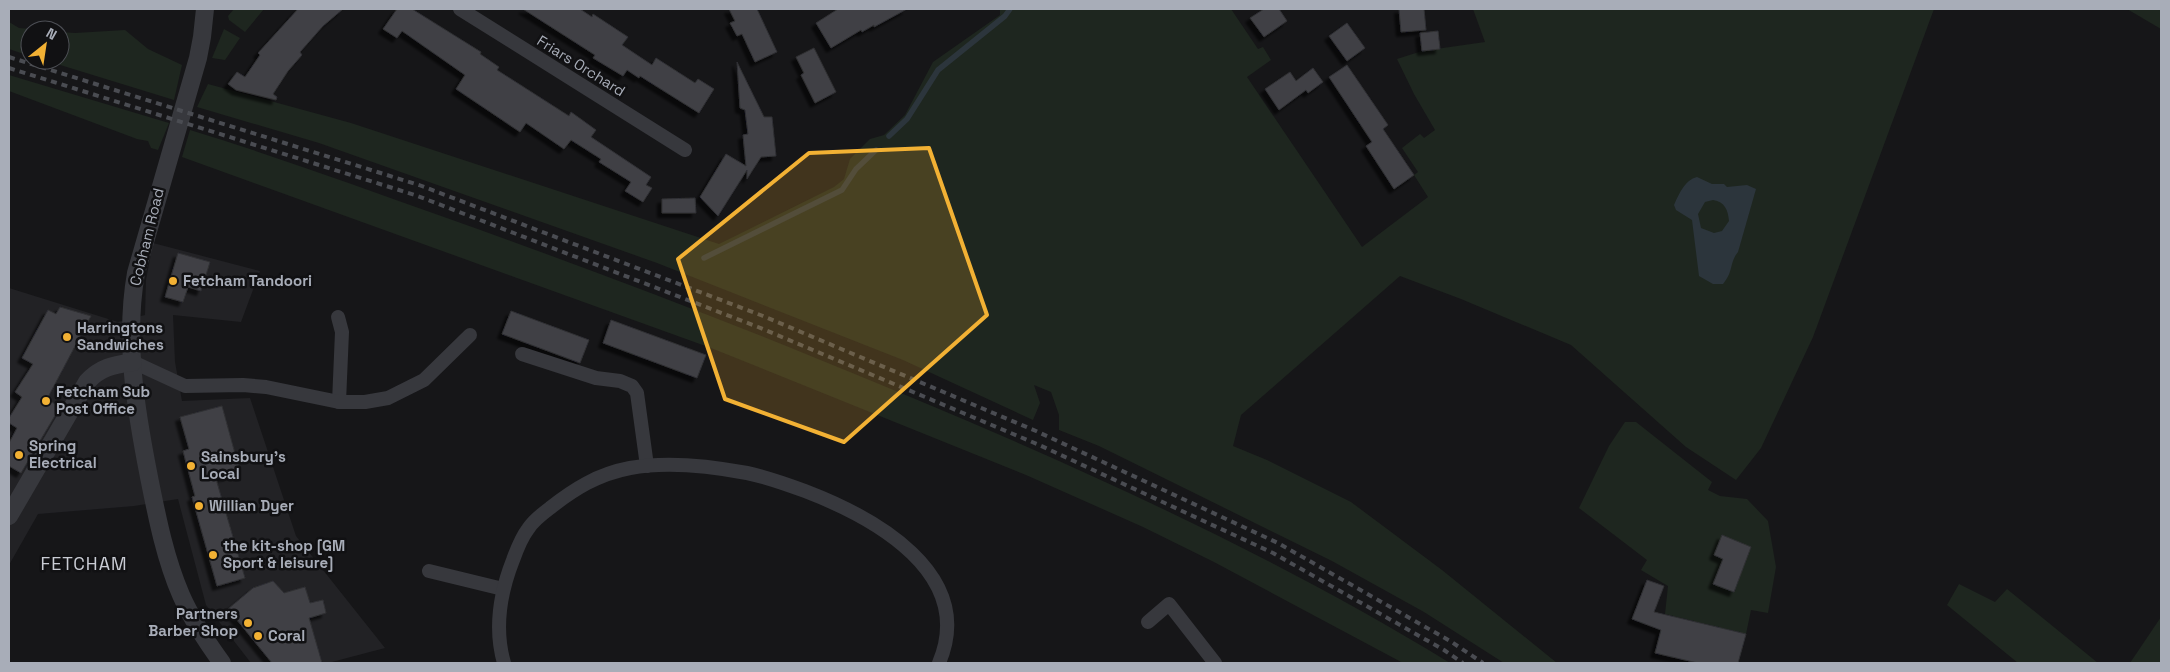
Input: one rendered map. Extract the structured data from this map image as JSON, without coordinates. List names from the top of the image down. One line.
{"streets":{"street":["Friars Orchard","Cobham Road"]},"districts":["FETCHAM"],"places":["Fetcham Tandoori","Harringtons Sandwiches","Fetcham Sub Post Office","Spring Electrical","Sainsbury's Local","Willian Dyer","the kit-shop [GM Sport & leisure]","Partners Barber Shop","Coral"],"north":"top right"}
